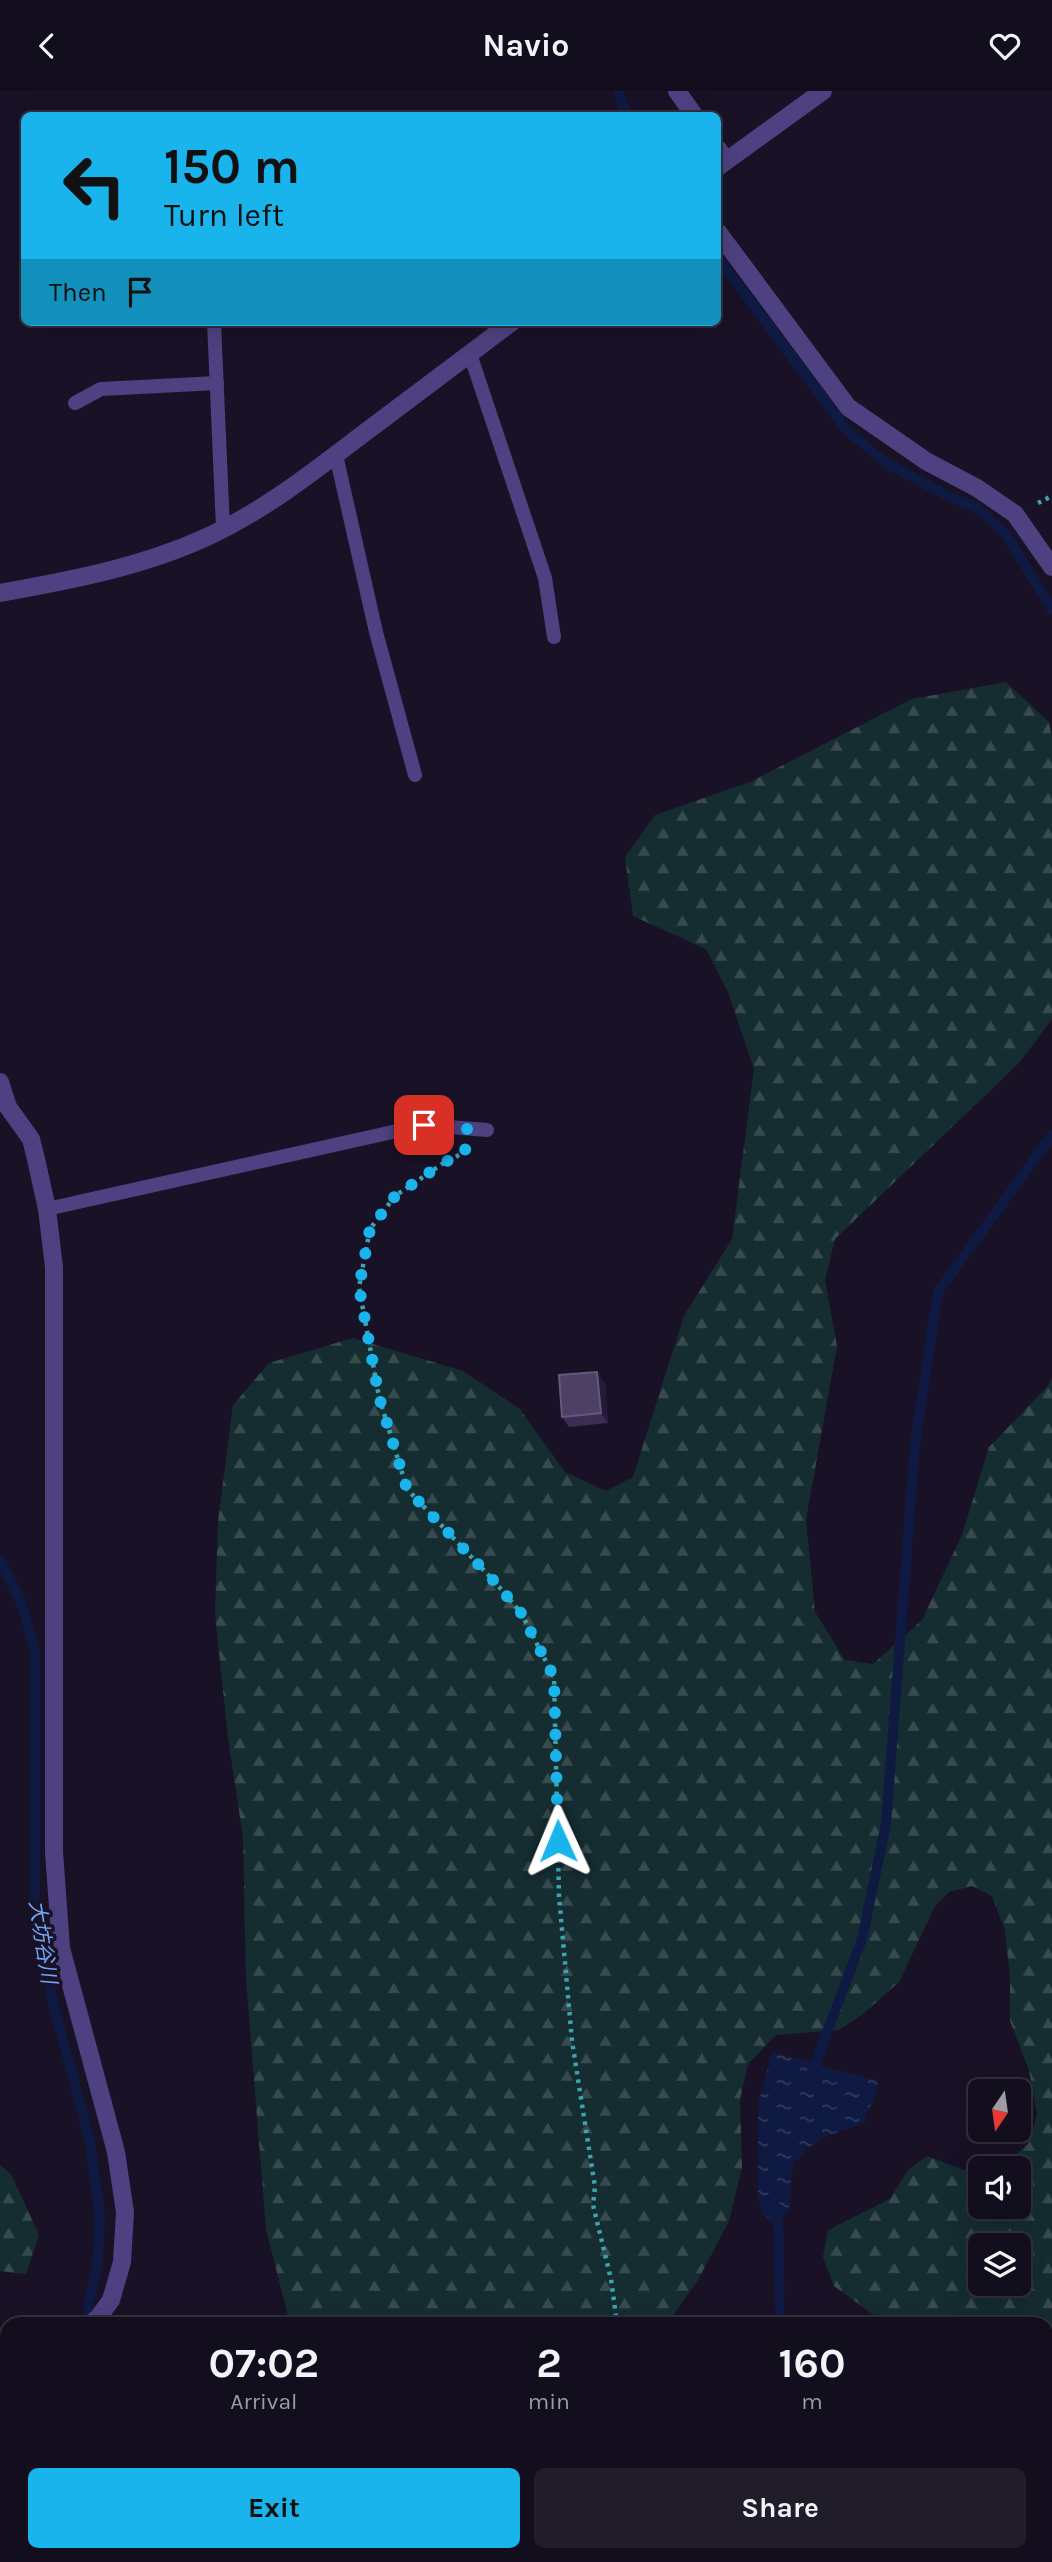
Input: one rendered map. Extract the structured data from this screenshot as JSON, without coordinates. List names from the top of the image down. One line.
{"water":["大坊谷川"],"north":"bottom","page":{"header":"Navio","turn":["150 m","Turn left"],"then":"Then","eta":["07:02","Arrival","2","min","160","m"],"buttons":["Exit","Share"]}}
